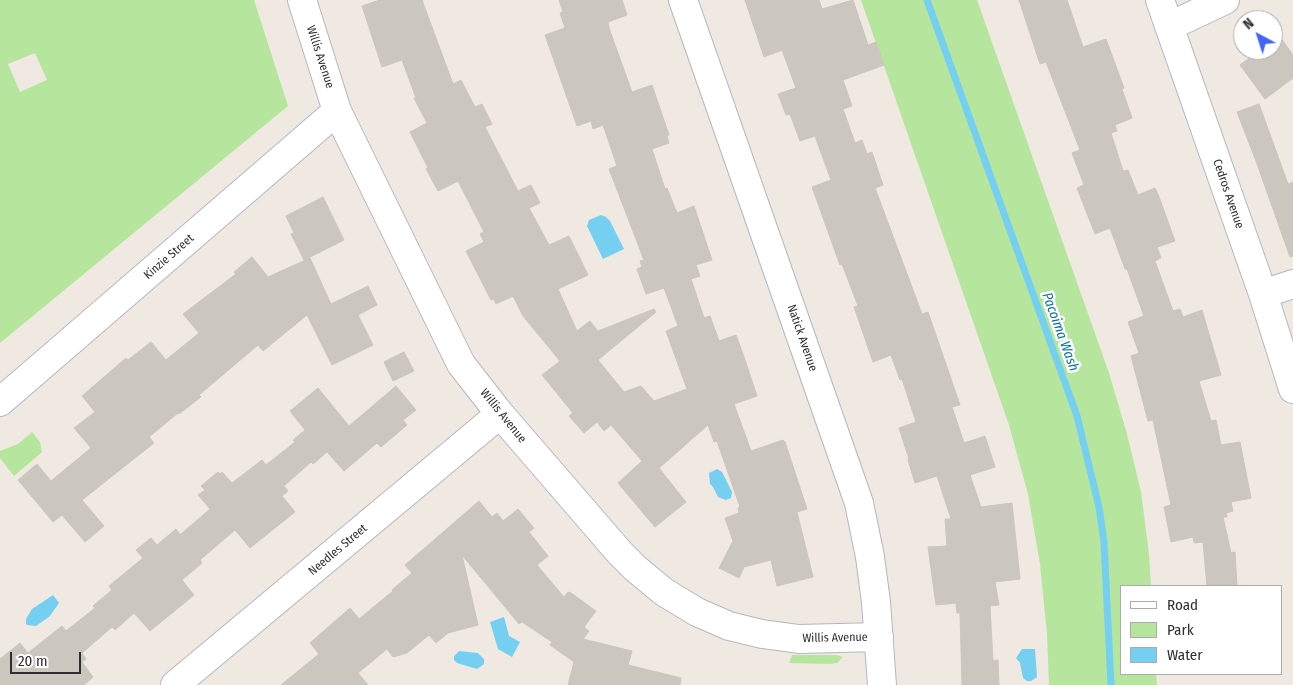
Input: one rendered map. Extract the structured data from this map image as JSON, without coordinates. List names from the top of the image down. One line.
{"streets":{"street":["Willis Avenue","Cedros Avenue","Kinzie Street","Natick Avenue","Needles Street"]},"crossings":[["Willis Avenue","Kinzie Street"],["Willis Avenue","Natick Avenue"],["Willis Avenue","Needles Street"]],"water":["Pacoima Wash"],"legend":["Road","Park","Water"],"scale_bar":"20 m","north":"top left"}
